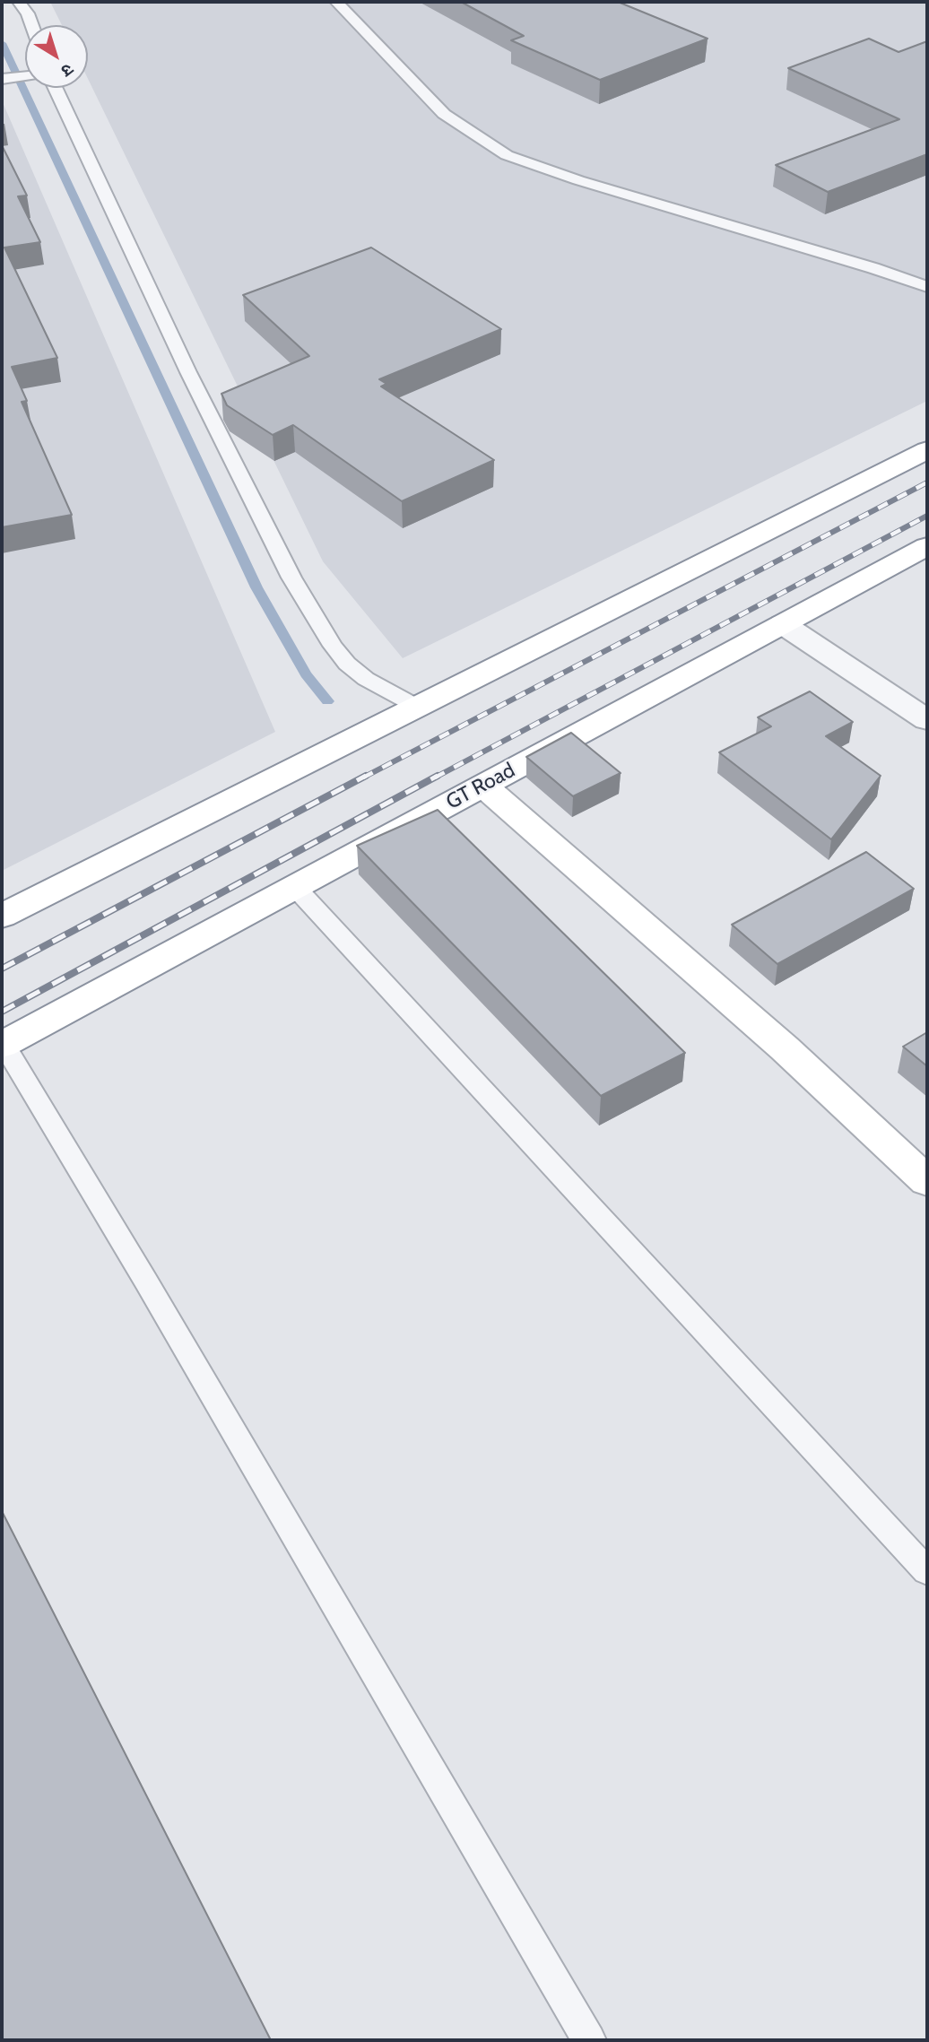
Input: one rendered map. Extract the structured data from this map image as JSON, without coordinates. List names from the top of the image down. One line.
{"streets":{"main road":["GT Road"]},"north":"bottom right"}
